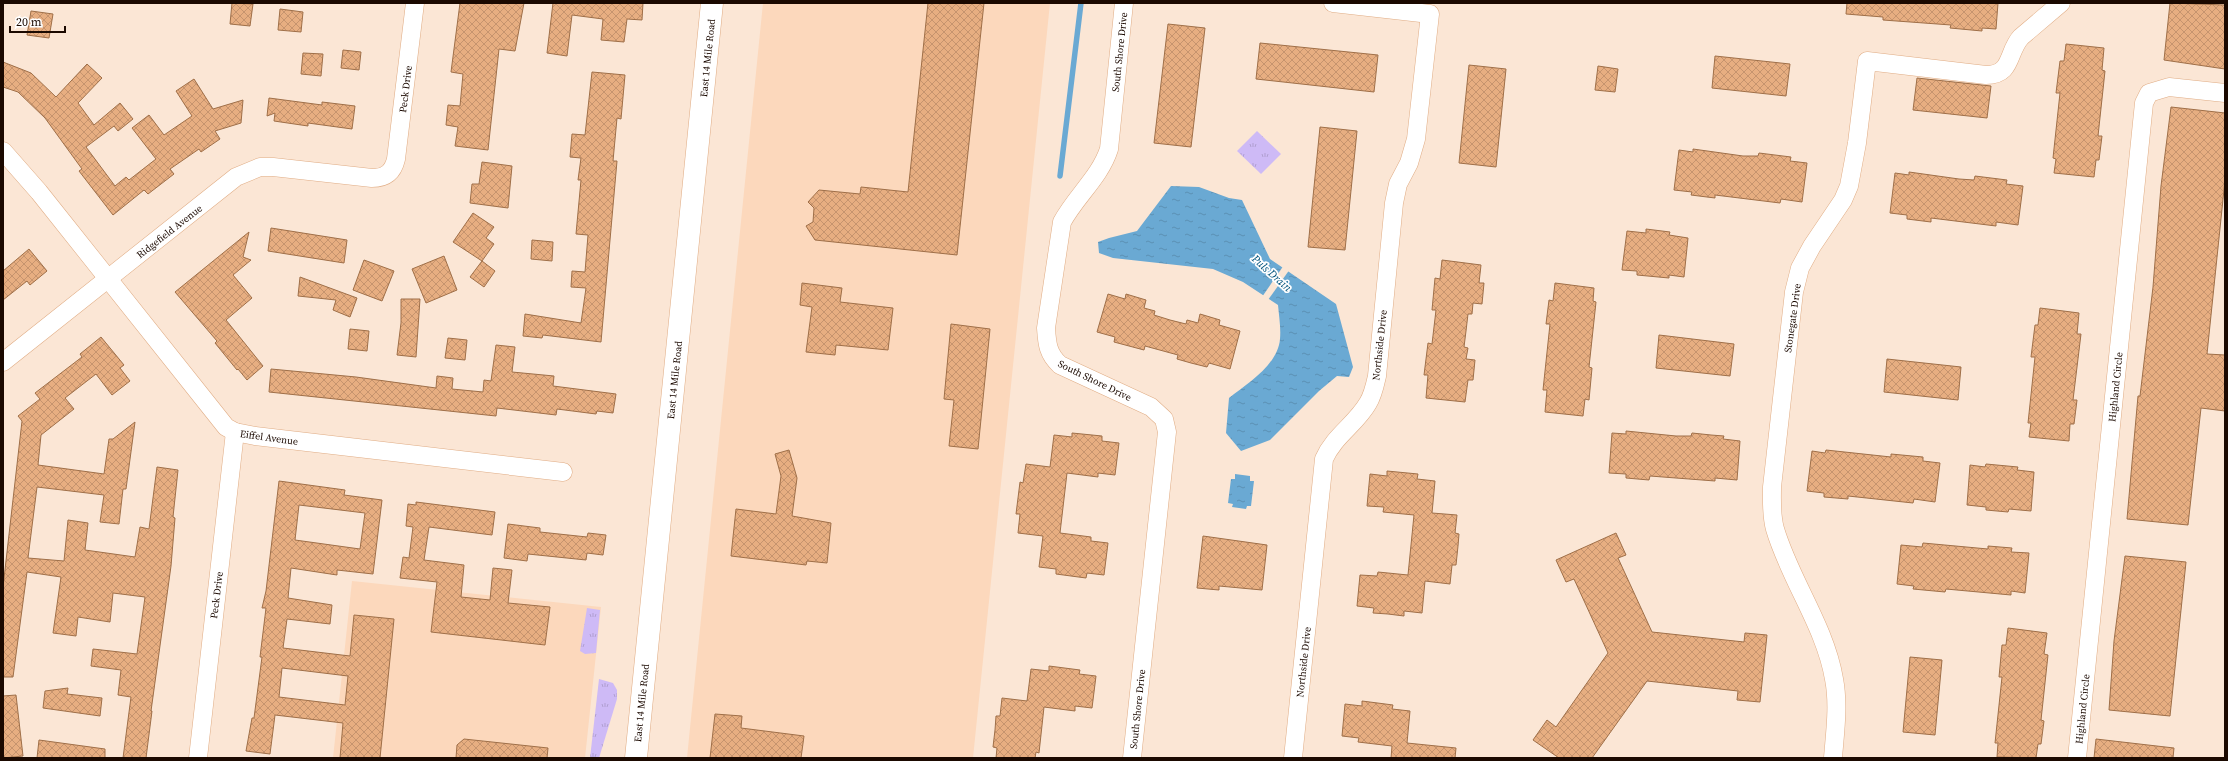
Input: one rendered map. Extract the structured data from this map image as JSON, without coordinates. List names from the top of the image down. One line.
{"streets":{"main road":["East 14 Mile Road"],"street":["South Shore Drive","Peck Drive","Ridgefield Avenue","Stonegate Drive","Northside Drive","Highland Circle","Eiffel Avenue"]},"crossings":[["Peck Drive","Ridgefield Avenue"],["Peck Drive","Eiffel Avenue"],["Ridgefield Avenue","Eiffel Avenue"]],"water":["Puls Drain"],"scale_bar":"20 m"}
